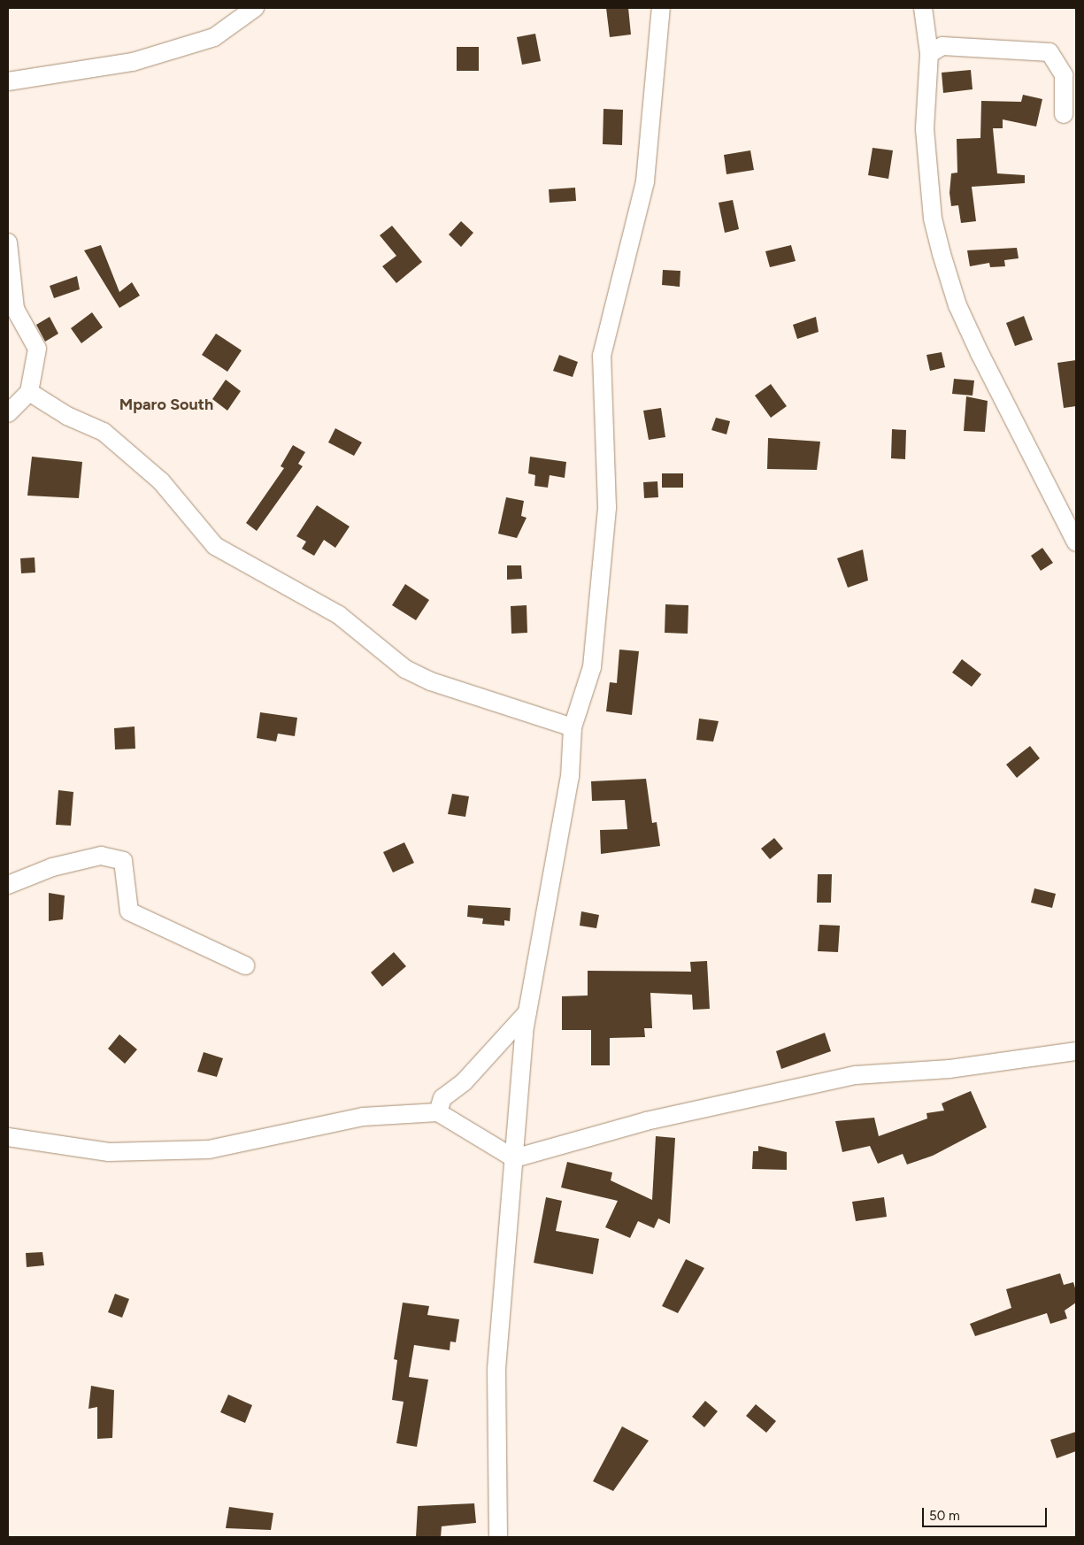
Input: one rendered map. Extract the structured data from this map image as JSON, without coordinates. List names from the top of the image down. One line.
{"districts":["Mparo South"],"scale_bar":"50 m"}
